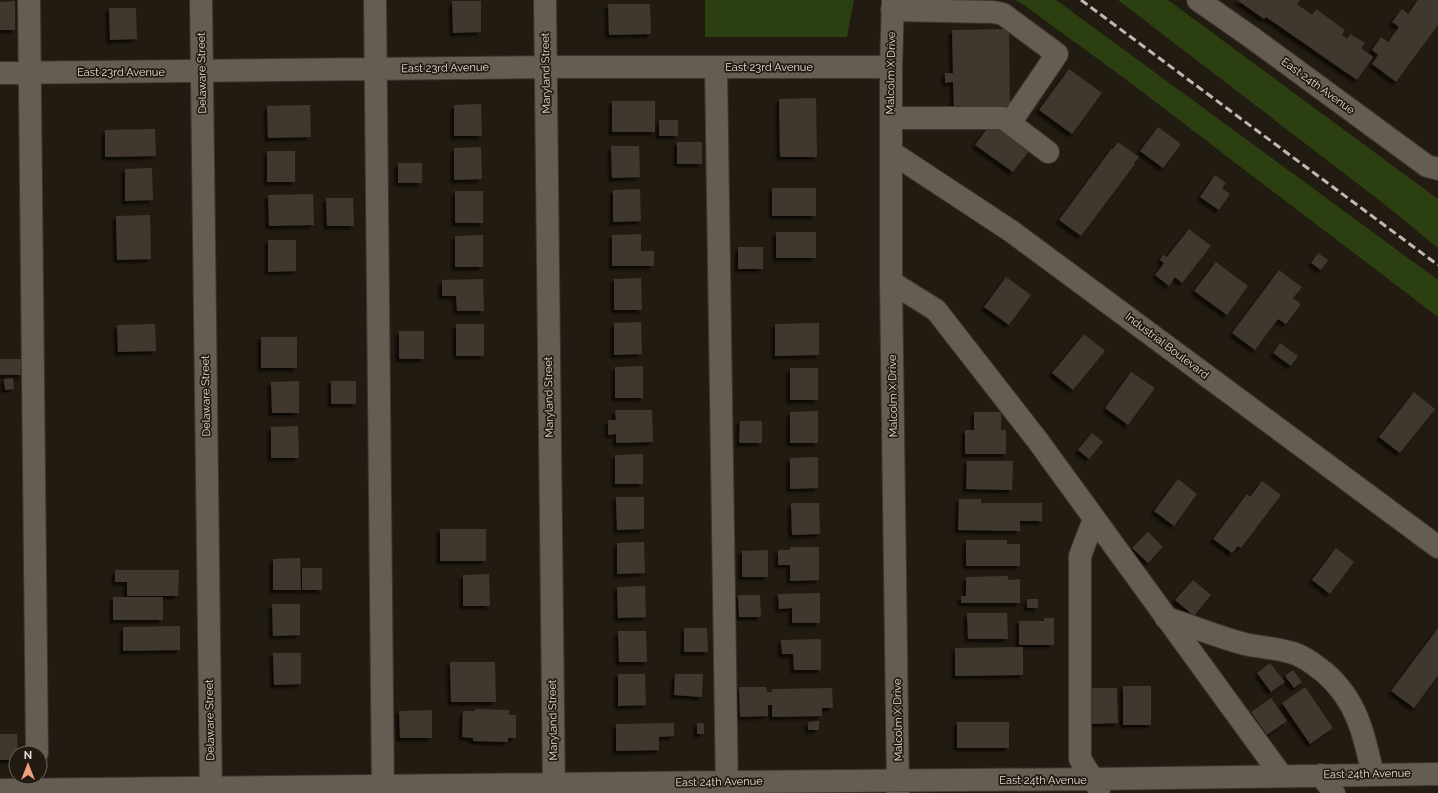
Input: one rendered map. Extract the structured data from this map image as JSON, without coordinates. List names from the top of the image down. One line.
{"streets":{"street":["East 23rd Avenue","Delaware Street","Maryland Street","Malcolm X Drive","East 24th Avenue","Industrial Boulevard"]},"crossings":[["East 23rd Avenue","Delaware Street"],["East 23rd Avenue","Maryland Street"],["East 23rd Avenue","Malcolm X Drive"],["Delaware Street","East 24th Avenue"],["Maryland Street","East 24th Avenue"],["Malcolm X Drive","East 24th Avenue"],["Malcolm X Drive","Industrial Boulevard"]],"north":"top"}
